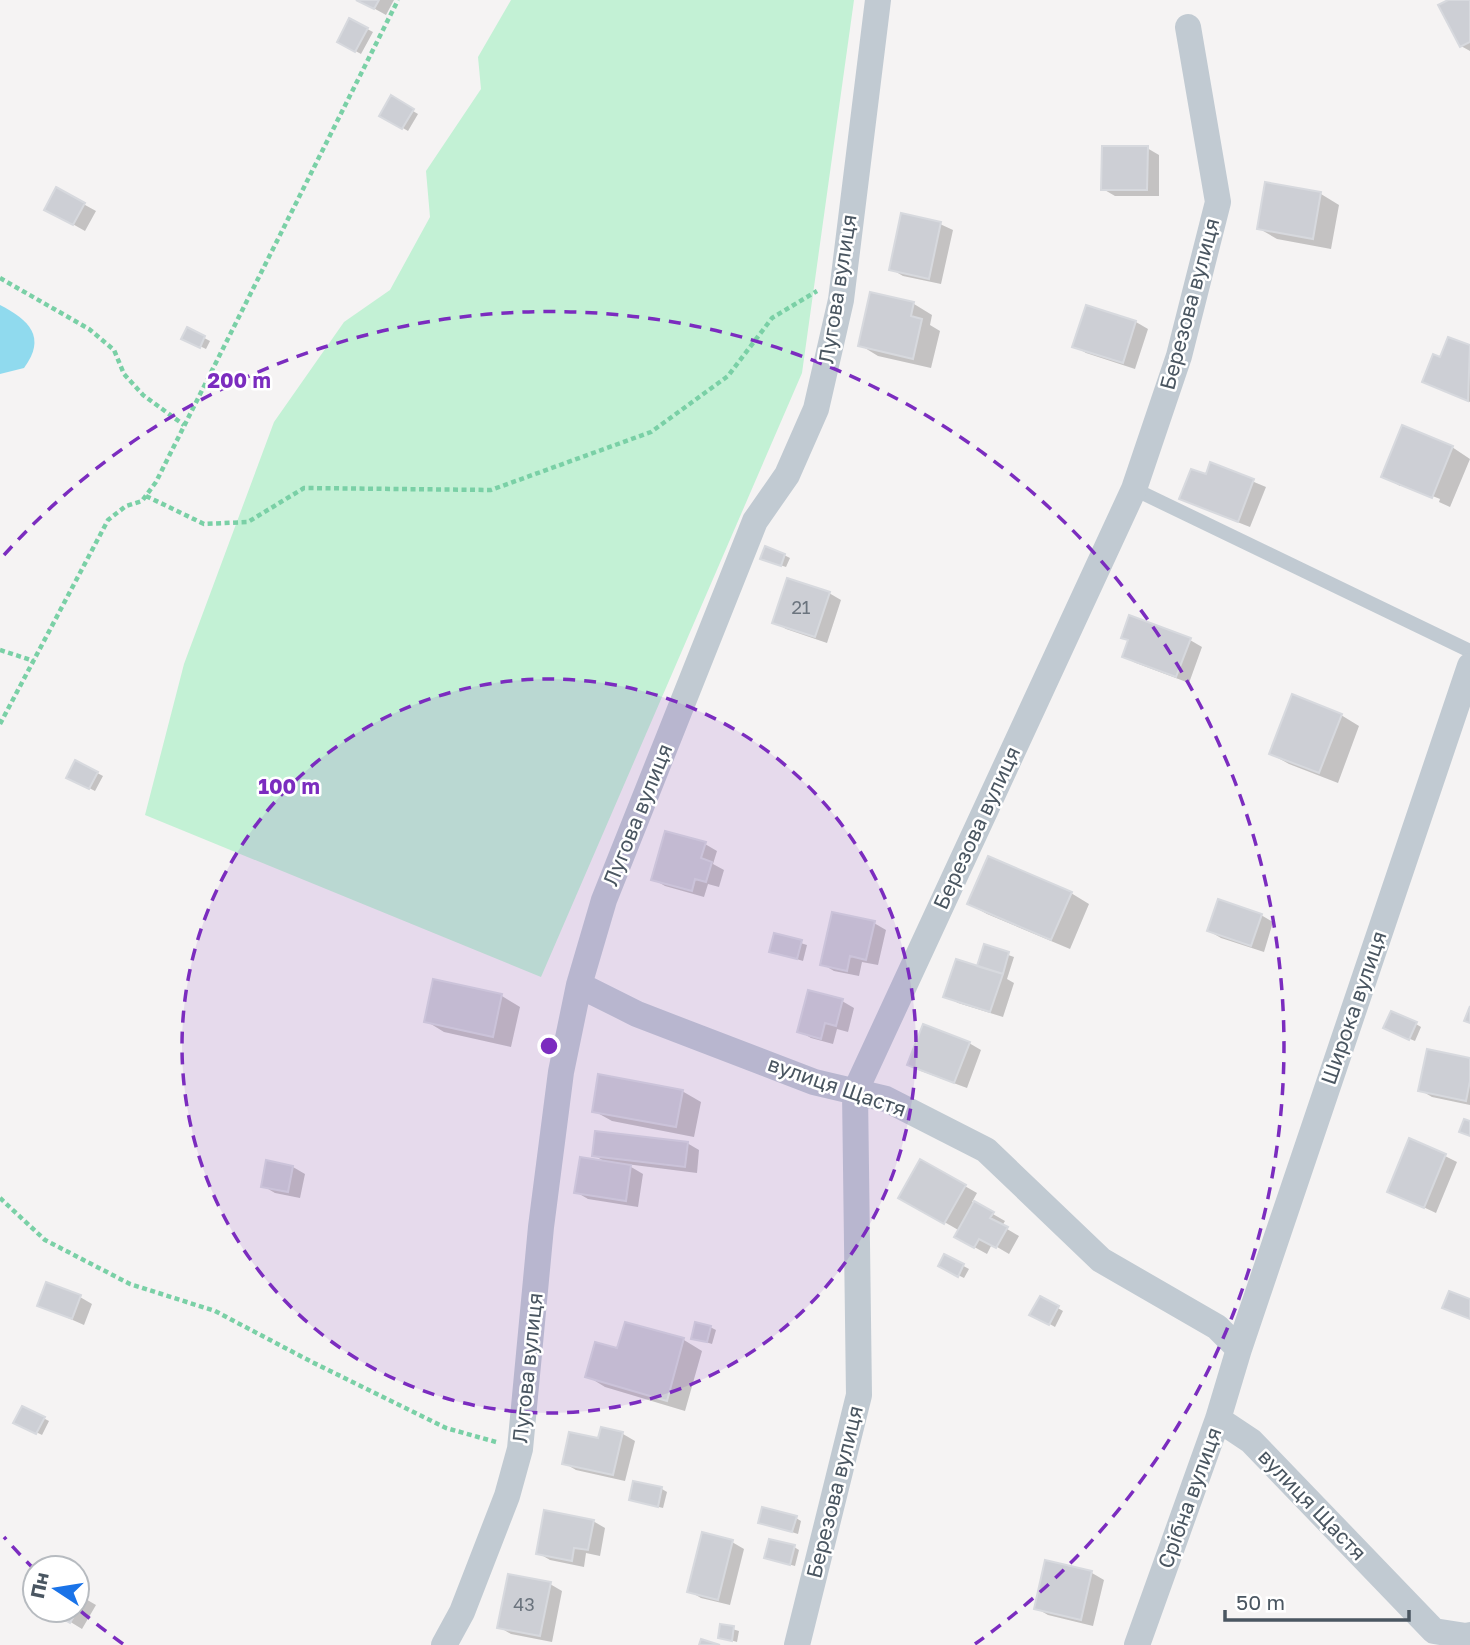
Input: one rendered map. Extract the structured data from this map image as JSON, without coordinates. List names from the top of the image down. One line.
{"streets":{"street":["Лугова вулиця","Березова вулиця","Широка вулиця","вулиця Щастя","Срібна вулиця"]},"crossings":[["Лугова вулиця","вулиця Щастя"],["Березова вулиця","вулиця Щастя"],["Широка вулиця","вулиця Щастя"],["Широка вулиця","Срібна вулиця"],["вулиця Щастя","Срібна вулиця"]],"house_numbers":["21","43"],"scale_bar":"50 m","north":"left","rings":["200 m","100 m"]}
